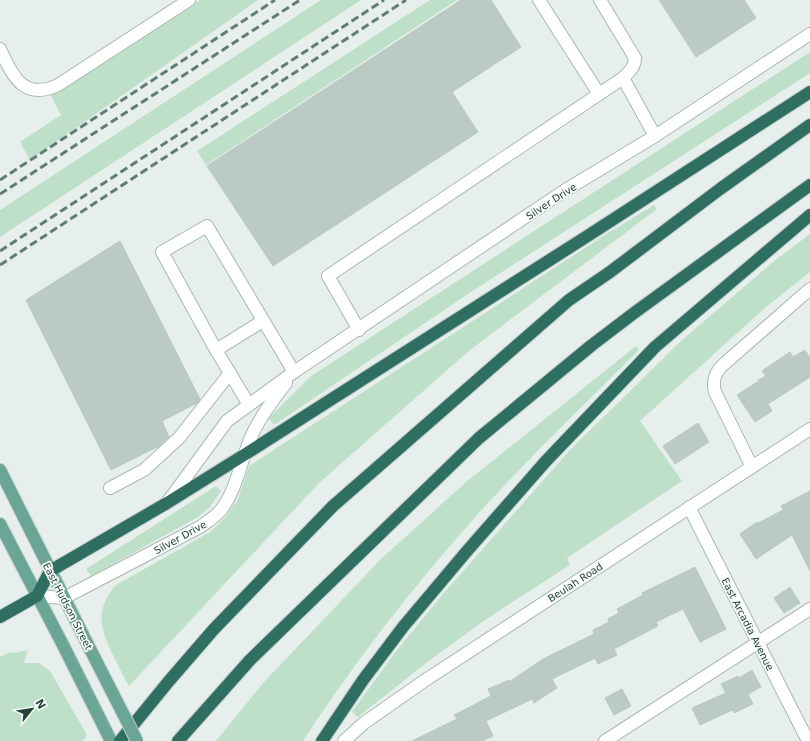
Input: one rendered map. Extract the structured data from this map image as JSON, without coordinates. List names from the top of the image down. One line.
{"streets":{"main road":["East Hudson Street"],"street":["Silver Drive","Beulah Road","East Arcadia Avenue"]},"crossings":[["Silver Drive","East Hudson Street"],["Beulah Road","East Arcadia Avenue"]],"north":"top right"}
